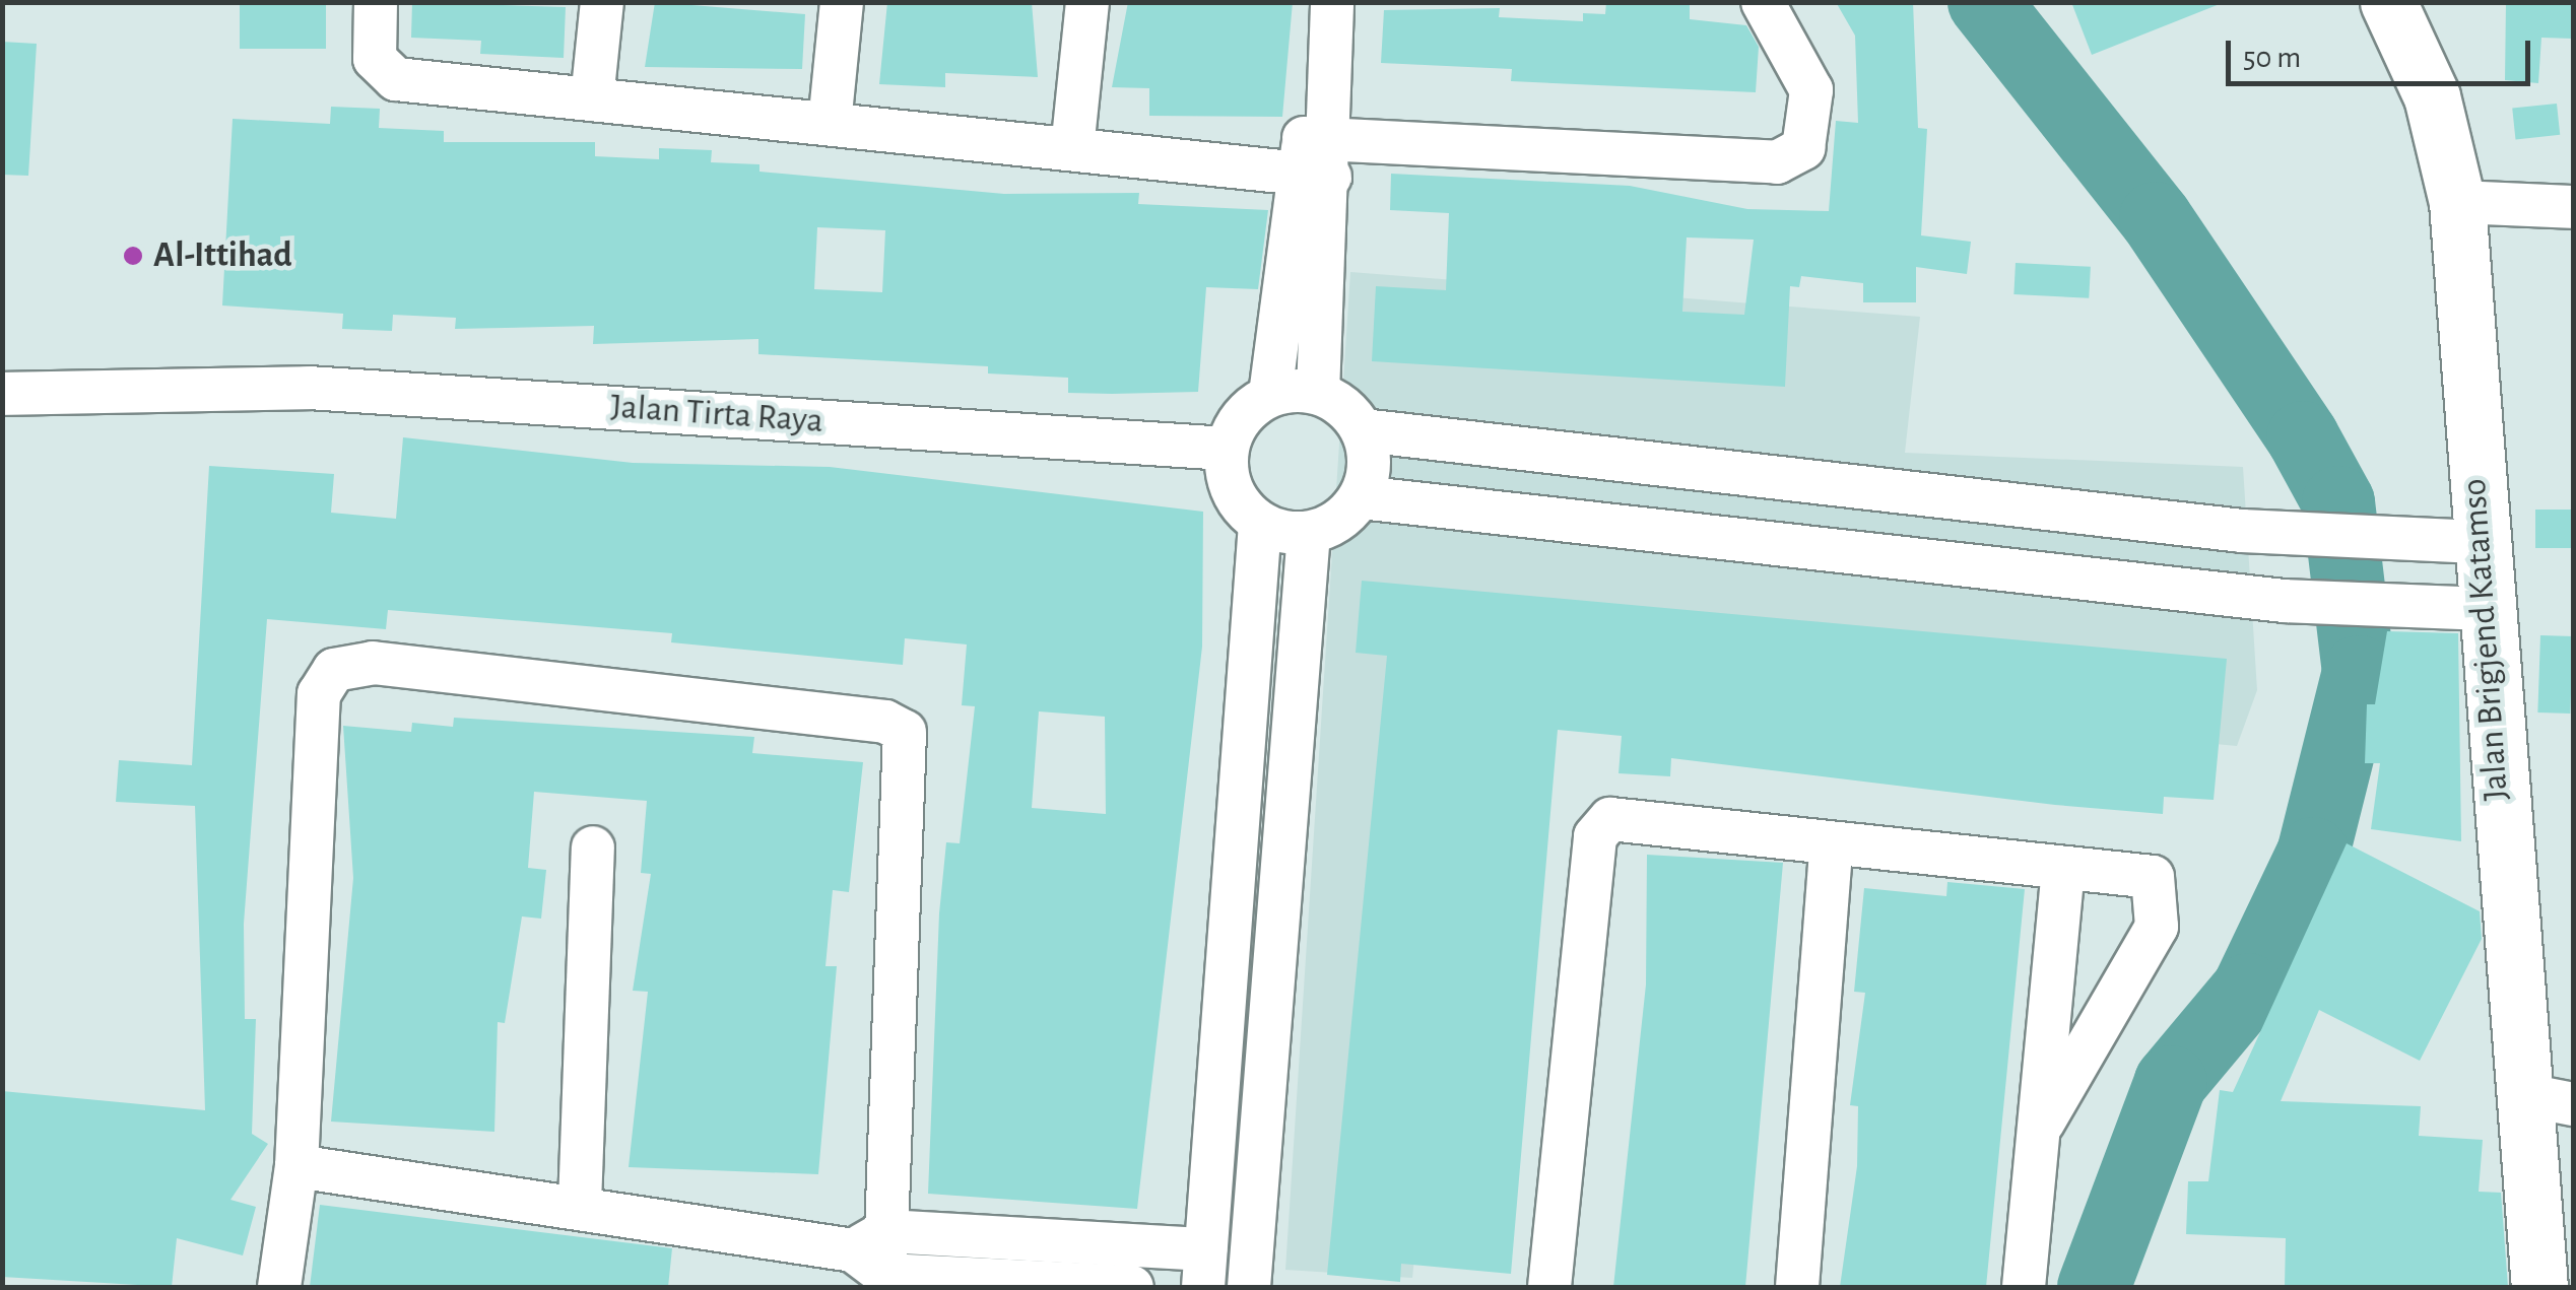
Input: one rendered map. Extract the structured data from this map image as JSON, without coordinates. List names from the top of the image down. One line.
{"streets":{"street":["Jalan Tirta Raya","Jalan Brigjend Katamso"]},"places":["Al-Ittihad"],"scale_bar":"50 m"}
